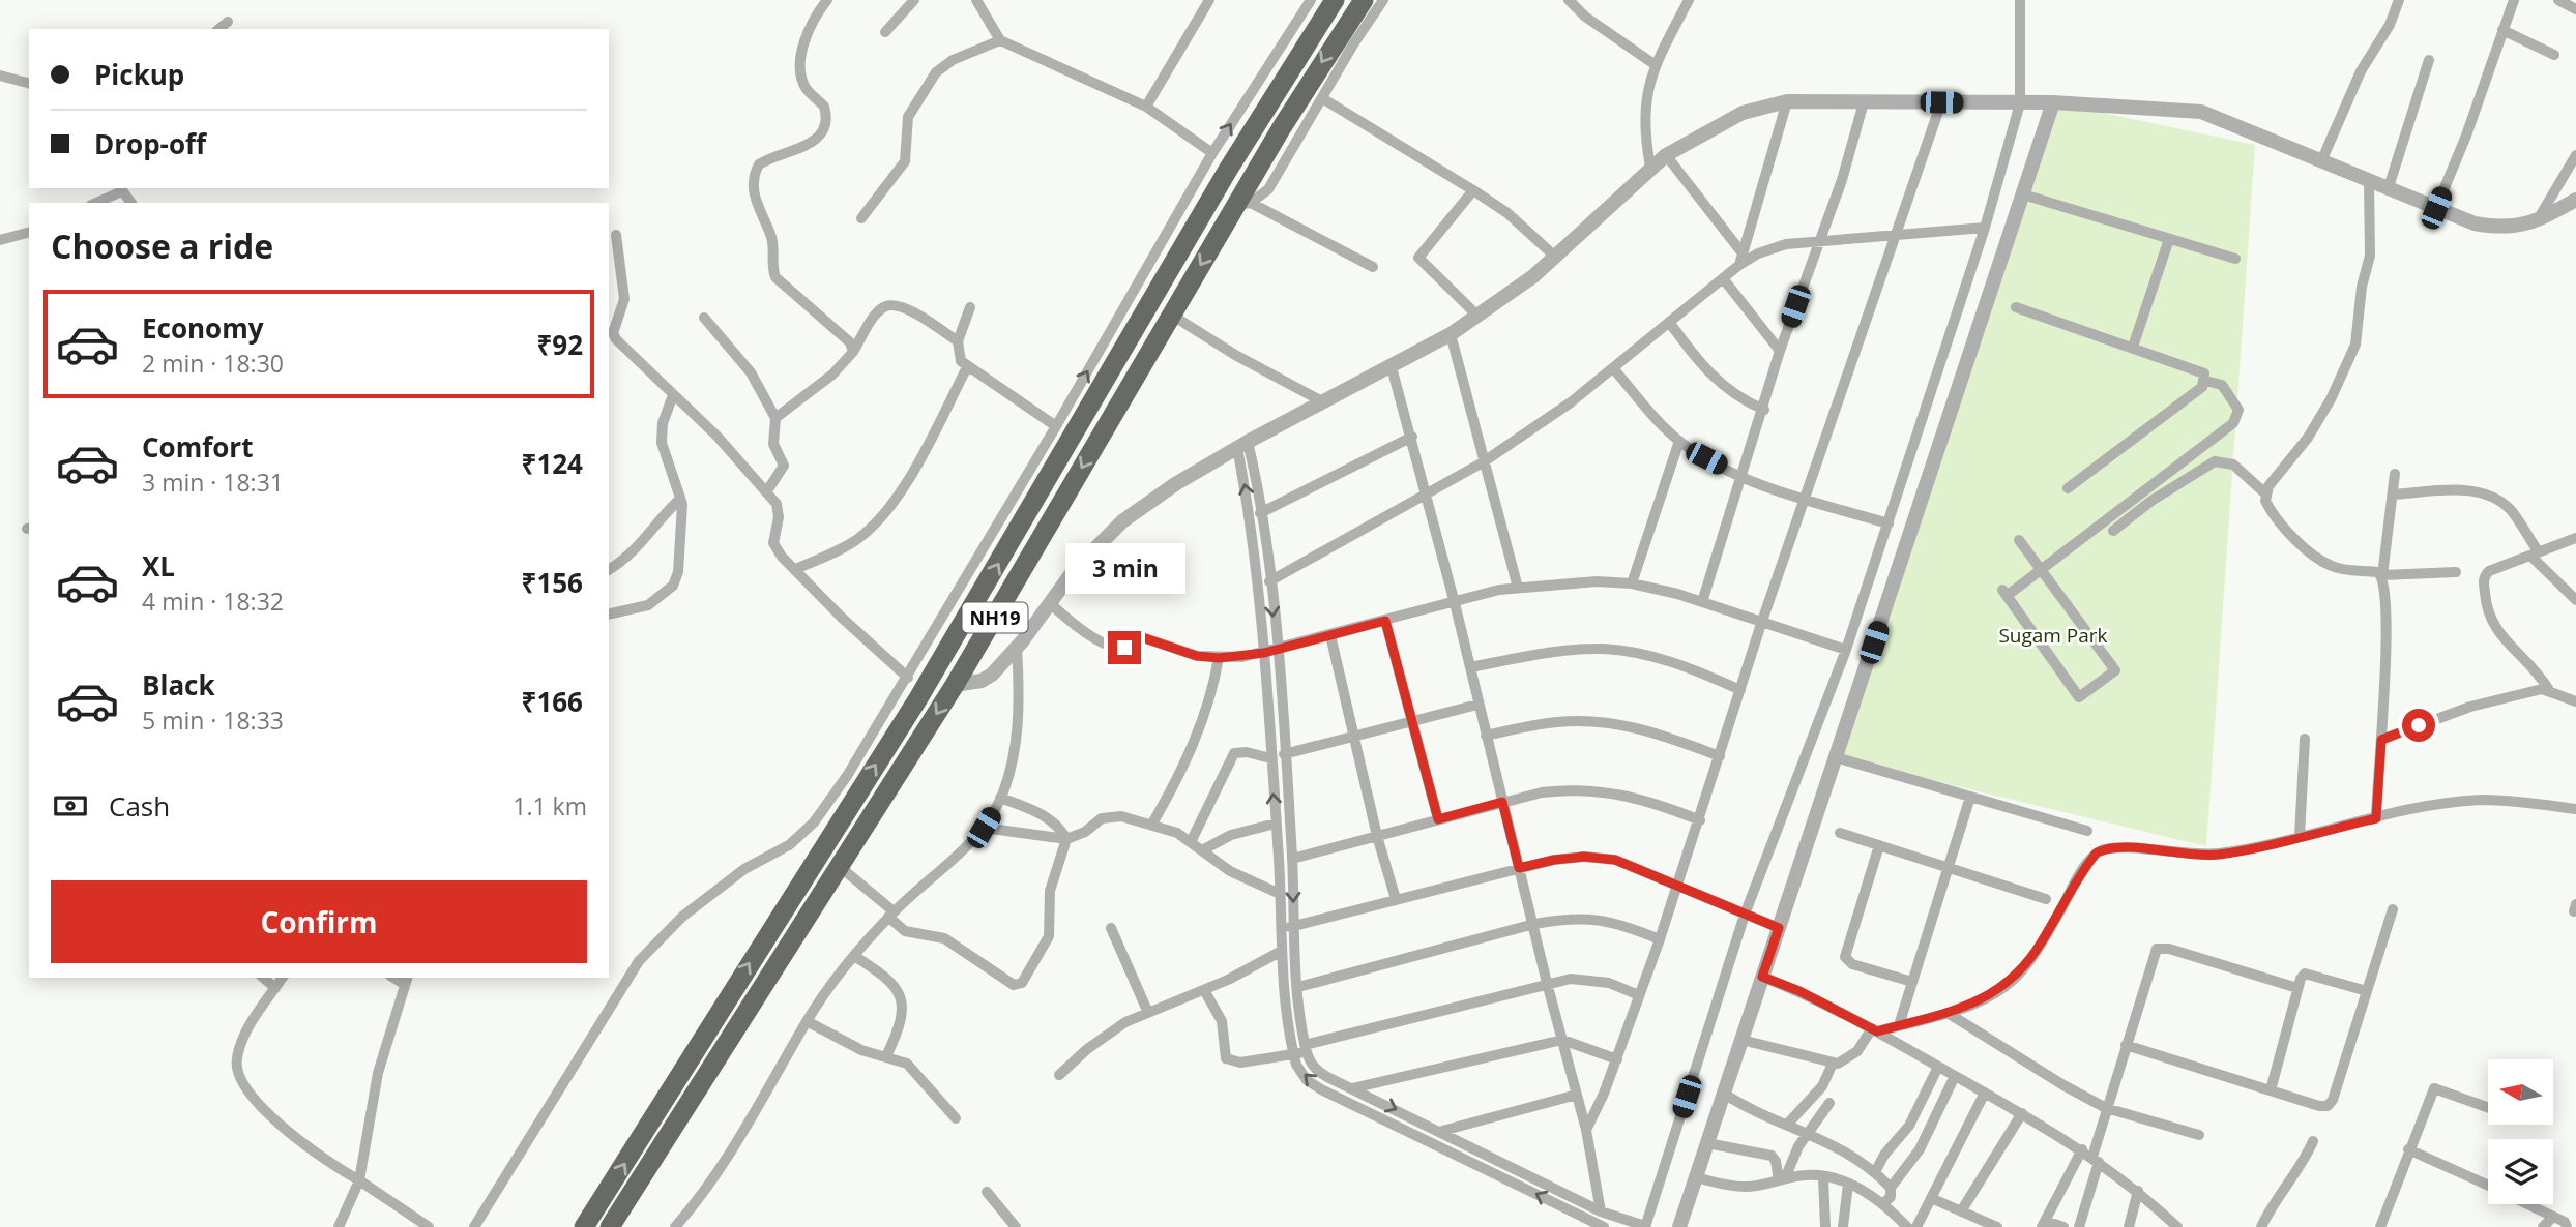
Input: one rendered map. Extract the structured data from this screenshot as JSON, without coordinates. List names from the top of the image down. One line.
{"streets":{"highway":["NH19"]},"parks":["Sugam Park"],"north":"left","page":{"banner":["Pickup","Drop-off"],"heading":"Choose a ride","list":[{"name":"Economy","note":"2 min · 18:30","value":"₹92"},{"name":"Comfort","note":"3 min · 18:31","value":"₹124"},{"name":"XL","note":"4 min · 18:32","value":"₹156"},{"name":"Black","note":"5 min · 18:33","value":"₹166"}],"bubble":"3 min","pay":["Cash","1.1 km"],"buttons":"Confirm"}}
